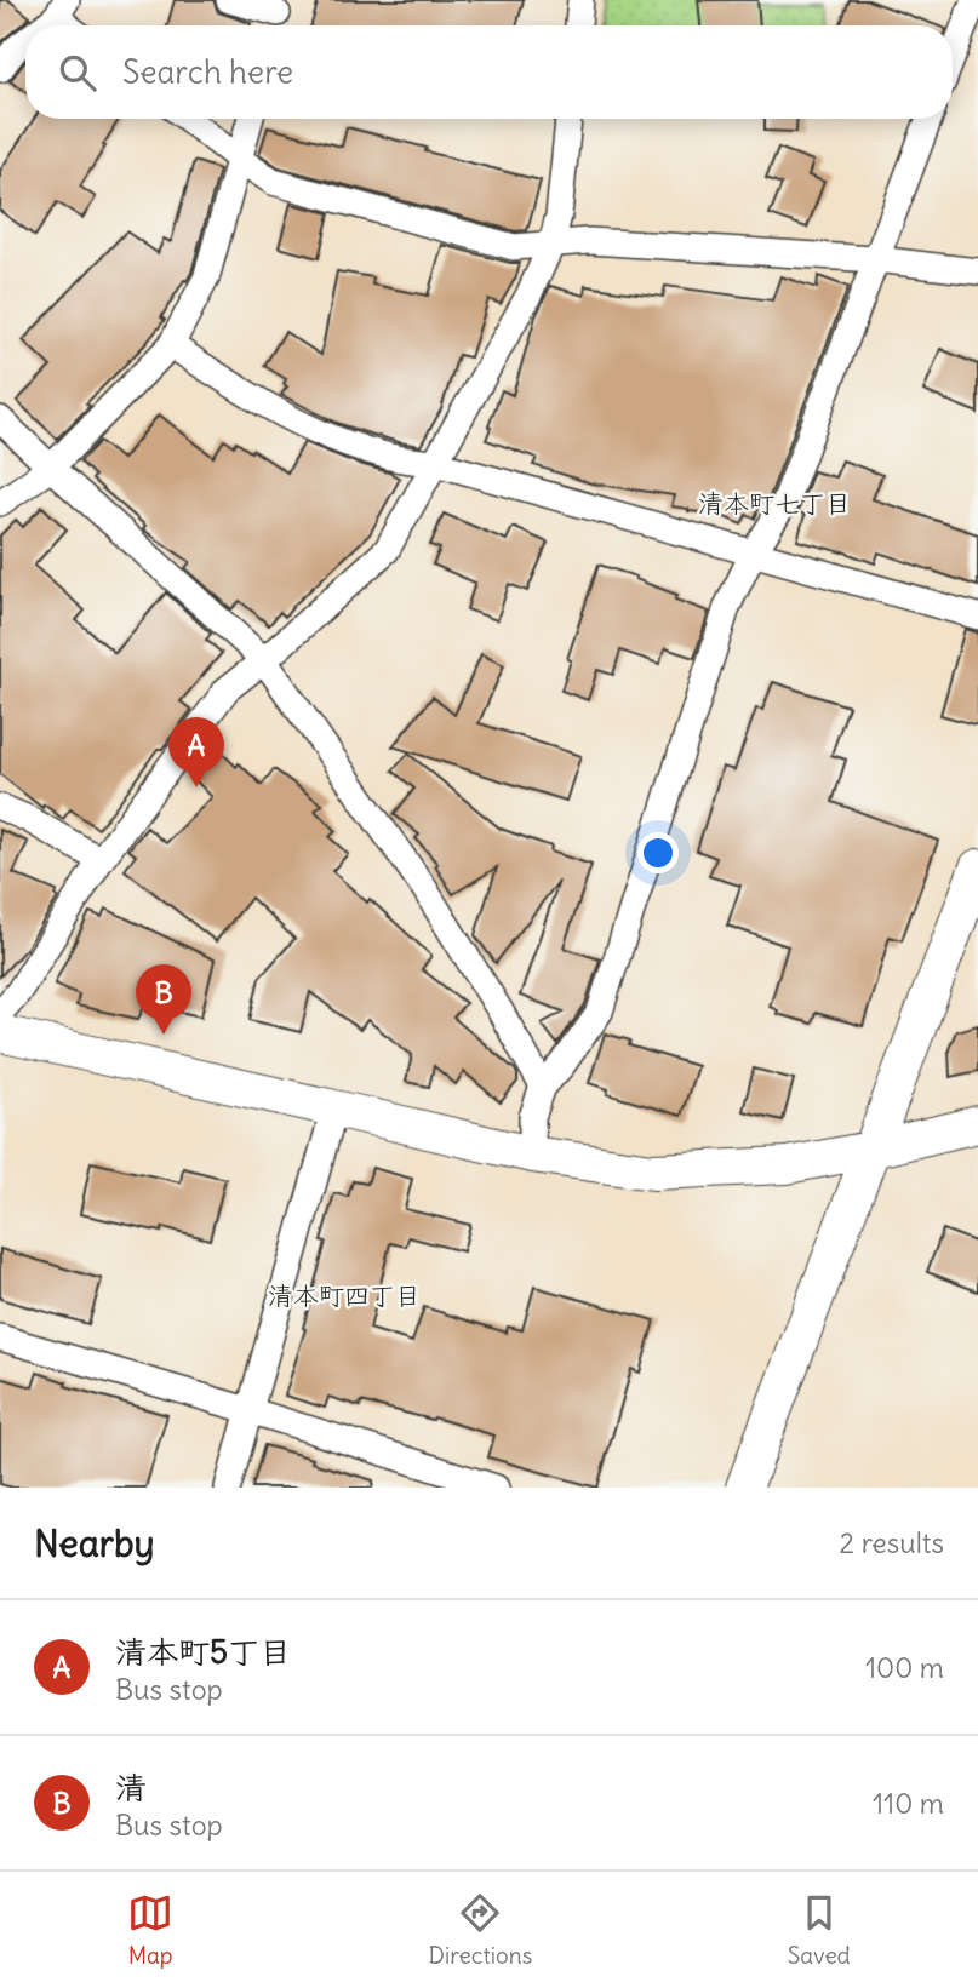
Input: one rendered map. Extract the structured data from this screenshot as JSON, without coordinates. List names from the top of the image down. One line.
{"districts":["清本町七丁目","清本町四丁目"],"page":{"search":"Search here","pins":["A","B"],"heading":["Nearby","2 results"],"list":[{"mark":"A","name":"清本町5丁目","note":"Bus stop","value":"100 m"},{"mark":"B","name":"清","note":"Bus stop","value":"110 m"}],"nav":["Map","Directions","Saved"]}}
